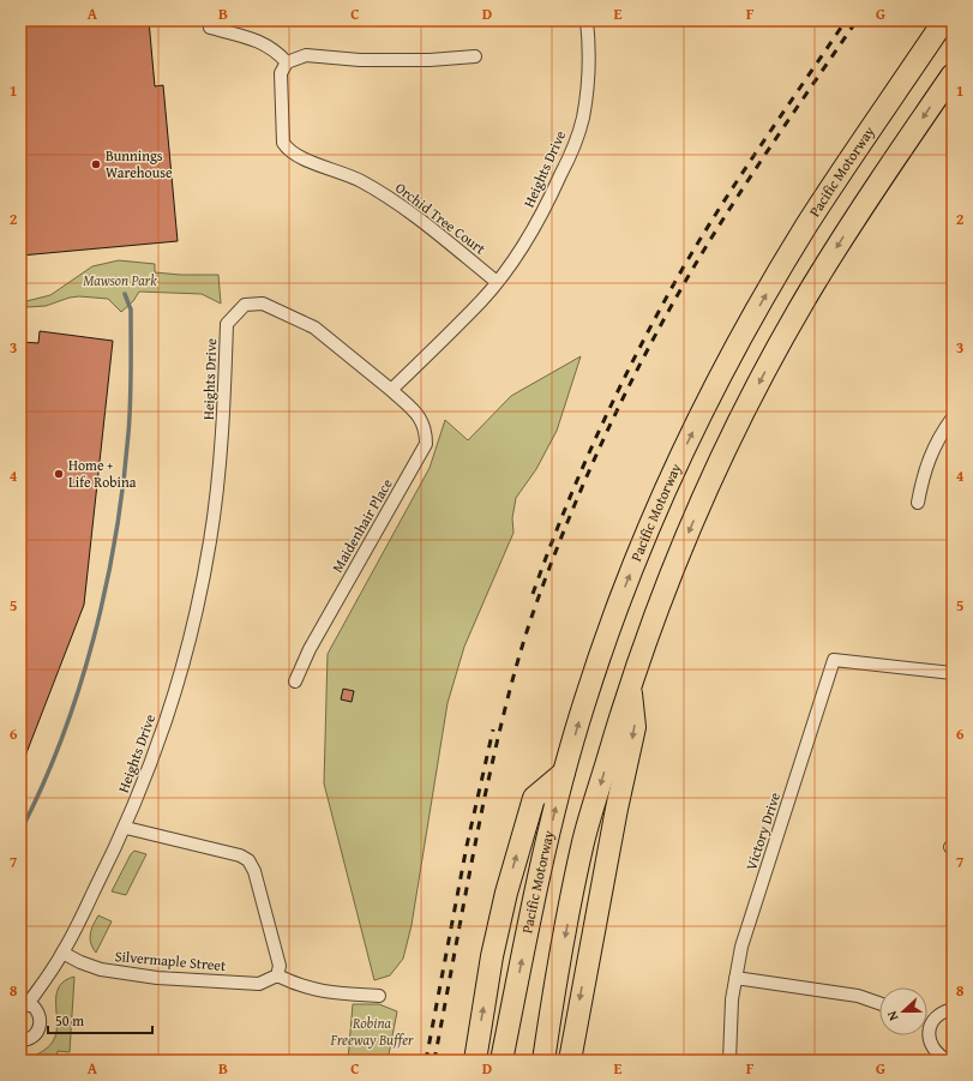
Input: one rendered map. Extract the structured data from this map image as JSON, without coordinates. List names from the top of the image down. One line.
{"streets":{"highway":["Pacific Motorway"],"street":["Heights Drive","Orchid Tree Court","Maidenhair Place","Victory Drive","Silvermaple Street"]},"crossings":[["Heights Drive","Orchid Tree Court"],["Heights Drive","Maidenhair Place"],["Heights Drive","Silvermaple Street"]],"parks":["Mawson Park","Robina Freeway Buffer"],"places":["Bunnings Warehouse","Home + Life Robina"],"scale_bar":"50 m","north":"left","grid":{"columns":["A","B","C","D","E","F","G"],"rows":["1","2","3","4","5","6","7","8"]}}
